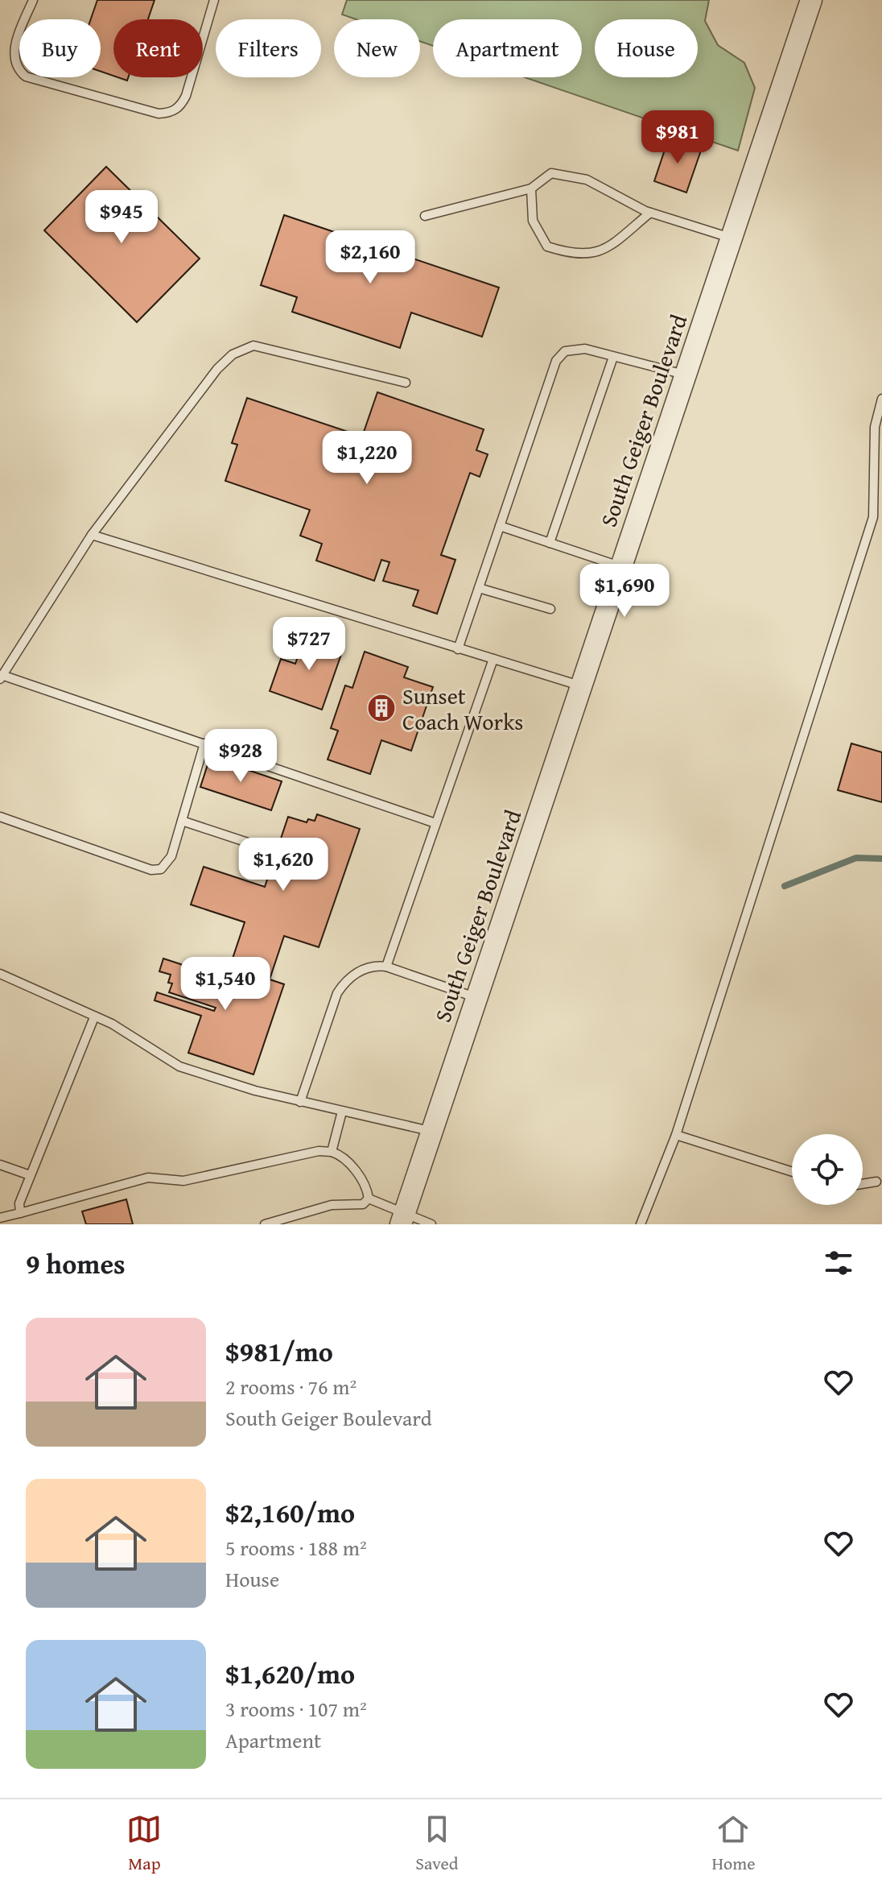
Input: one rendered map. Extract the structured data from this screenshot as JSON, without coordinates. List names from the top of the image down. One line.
{"streets":{"street":["South Geiger Boulevard"]},"places":{"building":["Sunset Coach Works"]},"page":{"chip":["Buy","Rent","Filters","New","Apartment","House"],"price":["$981","$945","$2,160","$1,220","$1,690","$727","$928","$1,620","$1,540"],"heading":"9 homes","list":[{"name":"$981/mo","note":"2 rooms · 76 m² · South Geiger Boulevard"},{"name":"$2,160/mo","note":"5 rooms · 188 m² · House"},{"name":"$1,620/mo","note":"3 rooms · 107 m² · Apartment"}],"tabs":["Map","Saved","Home"]}}
